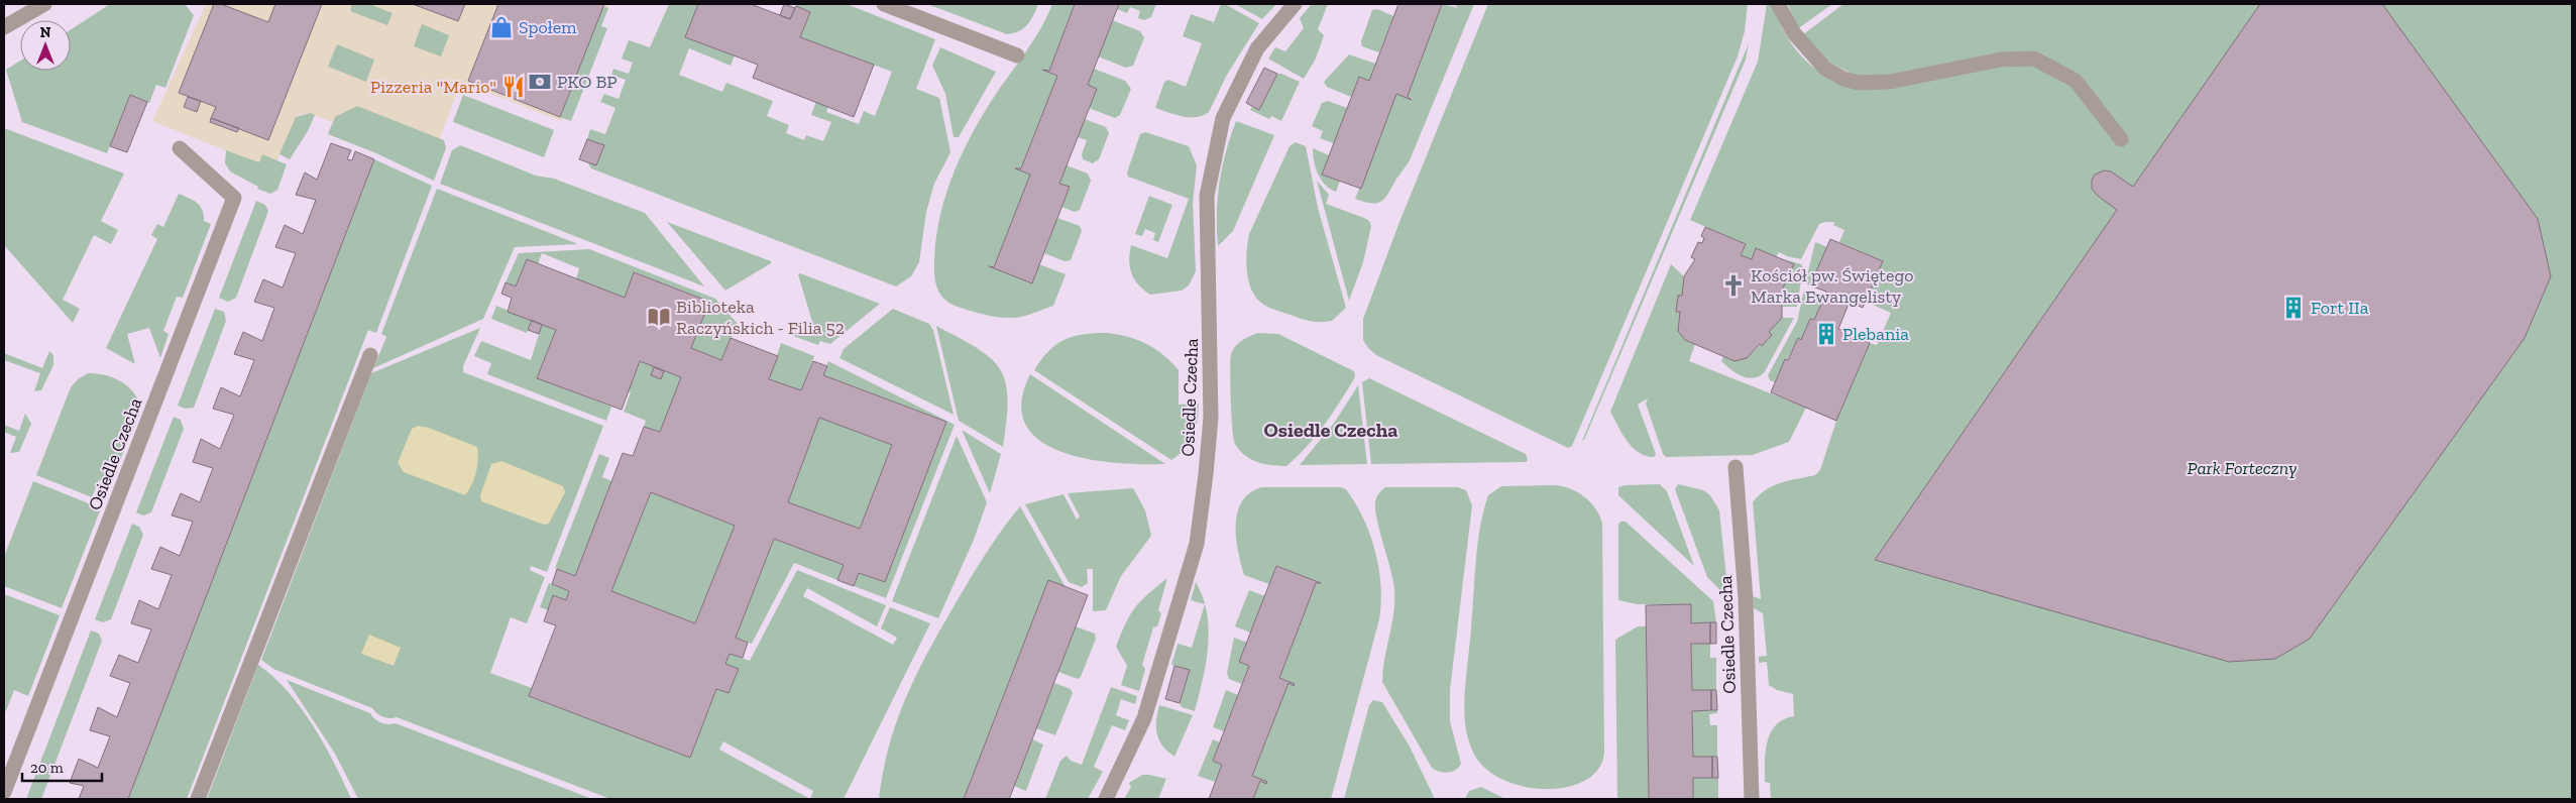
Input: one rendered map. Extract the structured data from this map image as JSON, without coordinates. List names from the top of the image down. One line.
{"streets":{"street":["Osiedle Czecha"]},"districts":["Osiedle Czecha"],"parks":["Park Forteczny"],"places":{"shop":["Społem"],"bank":["PKO BP"],"restaurant":["Pizzeria \"Mario\""],"church":["Kościół pw. Świętego Marka Ewangelisty"],"building":["Fort IIa","Plebania"],"library":["Biblioteka Raczyńskich - Filia 52"]},"scale_bar":"20 m","north":"top"}
